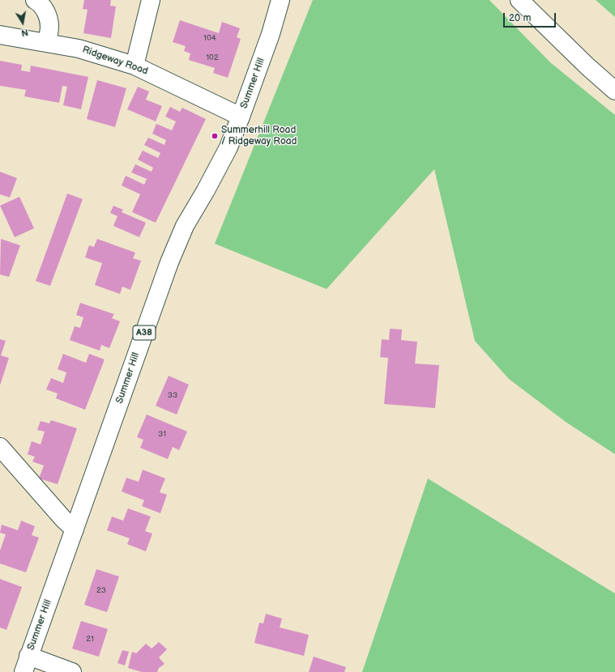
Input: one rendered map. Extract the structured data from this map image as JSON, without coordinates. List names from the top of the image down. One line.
{"streets":{"main road":["Ridgeway Road","Summer Hill","A38"]},"crossings":[["Ridgeway Road","Summer Hill"]],"places":["Summerhill Road / Ridgeway Road"],"house_numbers":["104","102","33","31","23","21"],"scale_bar":"20 m","north":"bottom"}
